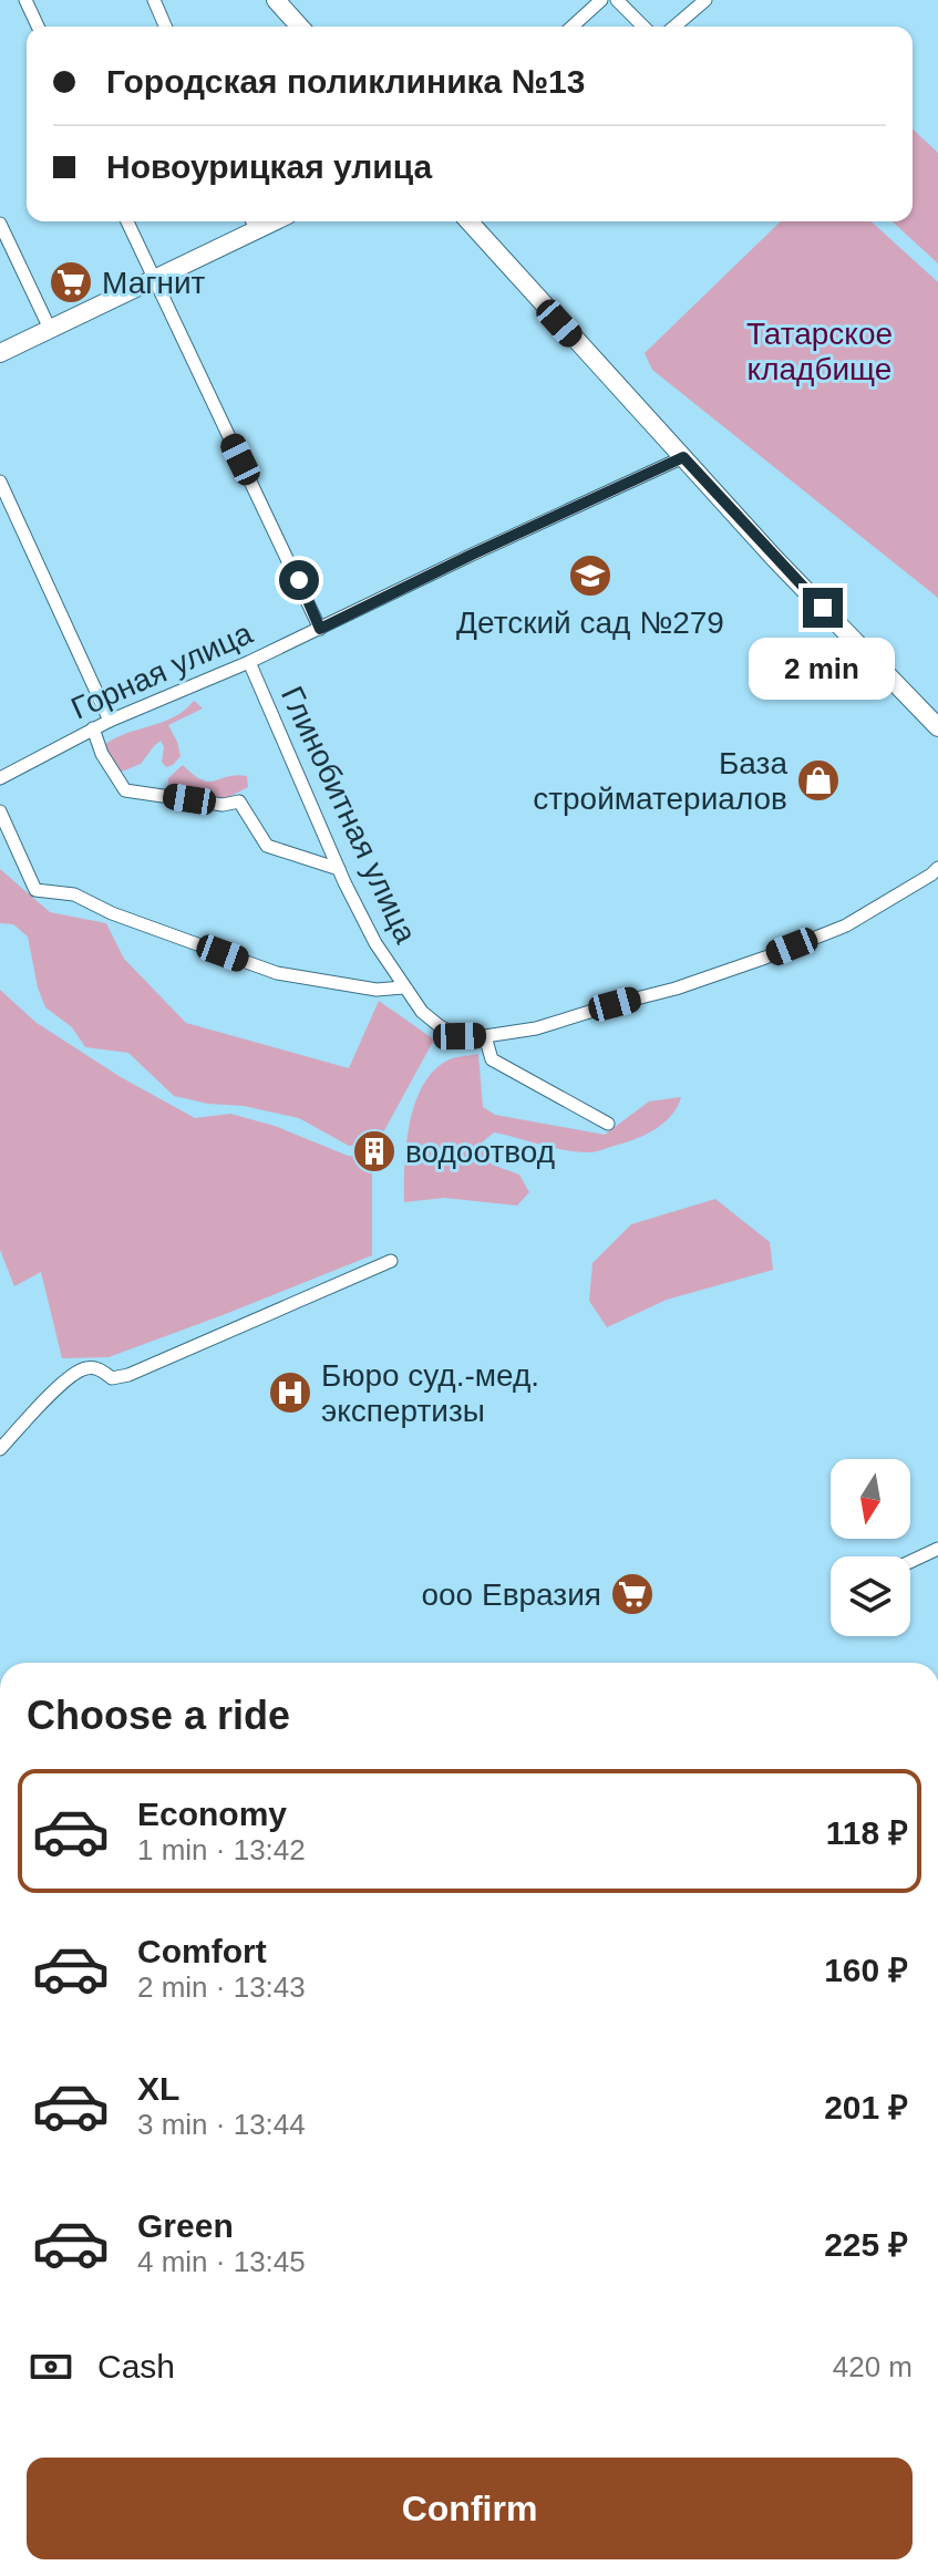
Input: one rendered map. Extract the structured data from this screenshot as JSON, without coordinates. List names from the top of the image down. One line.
{"streets":{"street":["Горная улица","Глинобитная улица"]},"crossings":[["Горная улица","Глинобитная улица"]],"parks":["Татарское кладбище"],"places":{"supermarket":["Магнит","ооо Евразия"],"school or university":["Детский сад №279"],"shop":["База стройматериалов"],"building":["водоотвод"],"hospital":["Бюро суд.-мед. экспертизы"]},"north":"bottom","page":{"banner":["Городская поликлиника №13","Новоурицкая улица"],"bubble":"2 min","heading":"Choose a ride","list":[{"name":"Economy","note":"1 min · 13:42","value":"118 ₽"},{"name":"Comfort","note":"2 min · 13:43","value":"160 ₽"},{"name":"XL","note":"3 min · 13:44","value":"201 ₽"},{"name":"Green","note":"4 min · 13:45","value":"225 ₽"}],"pay":["Cash","420 m"],"buttons":"Confirm"}}
